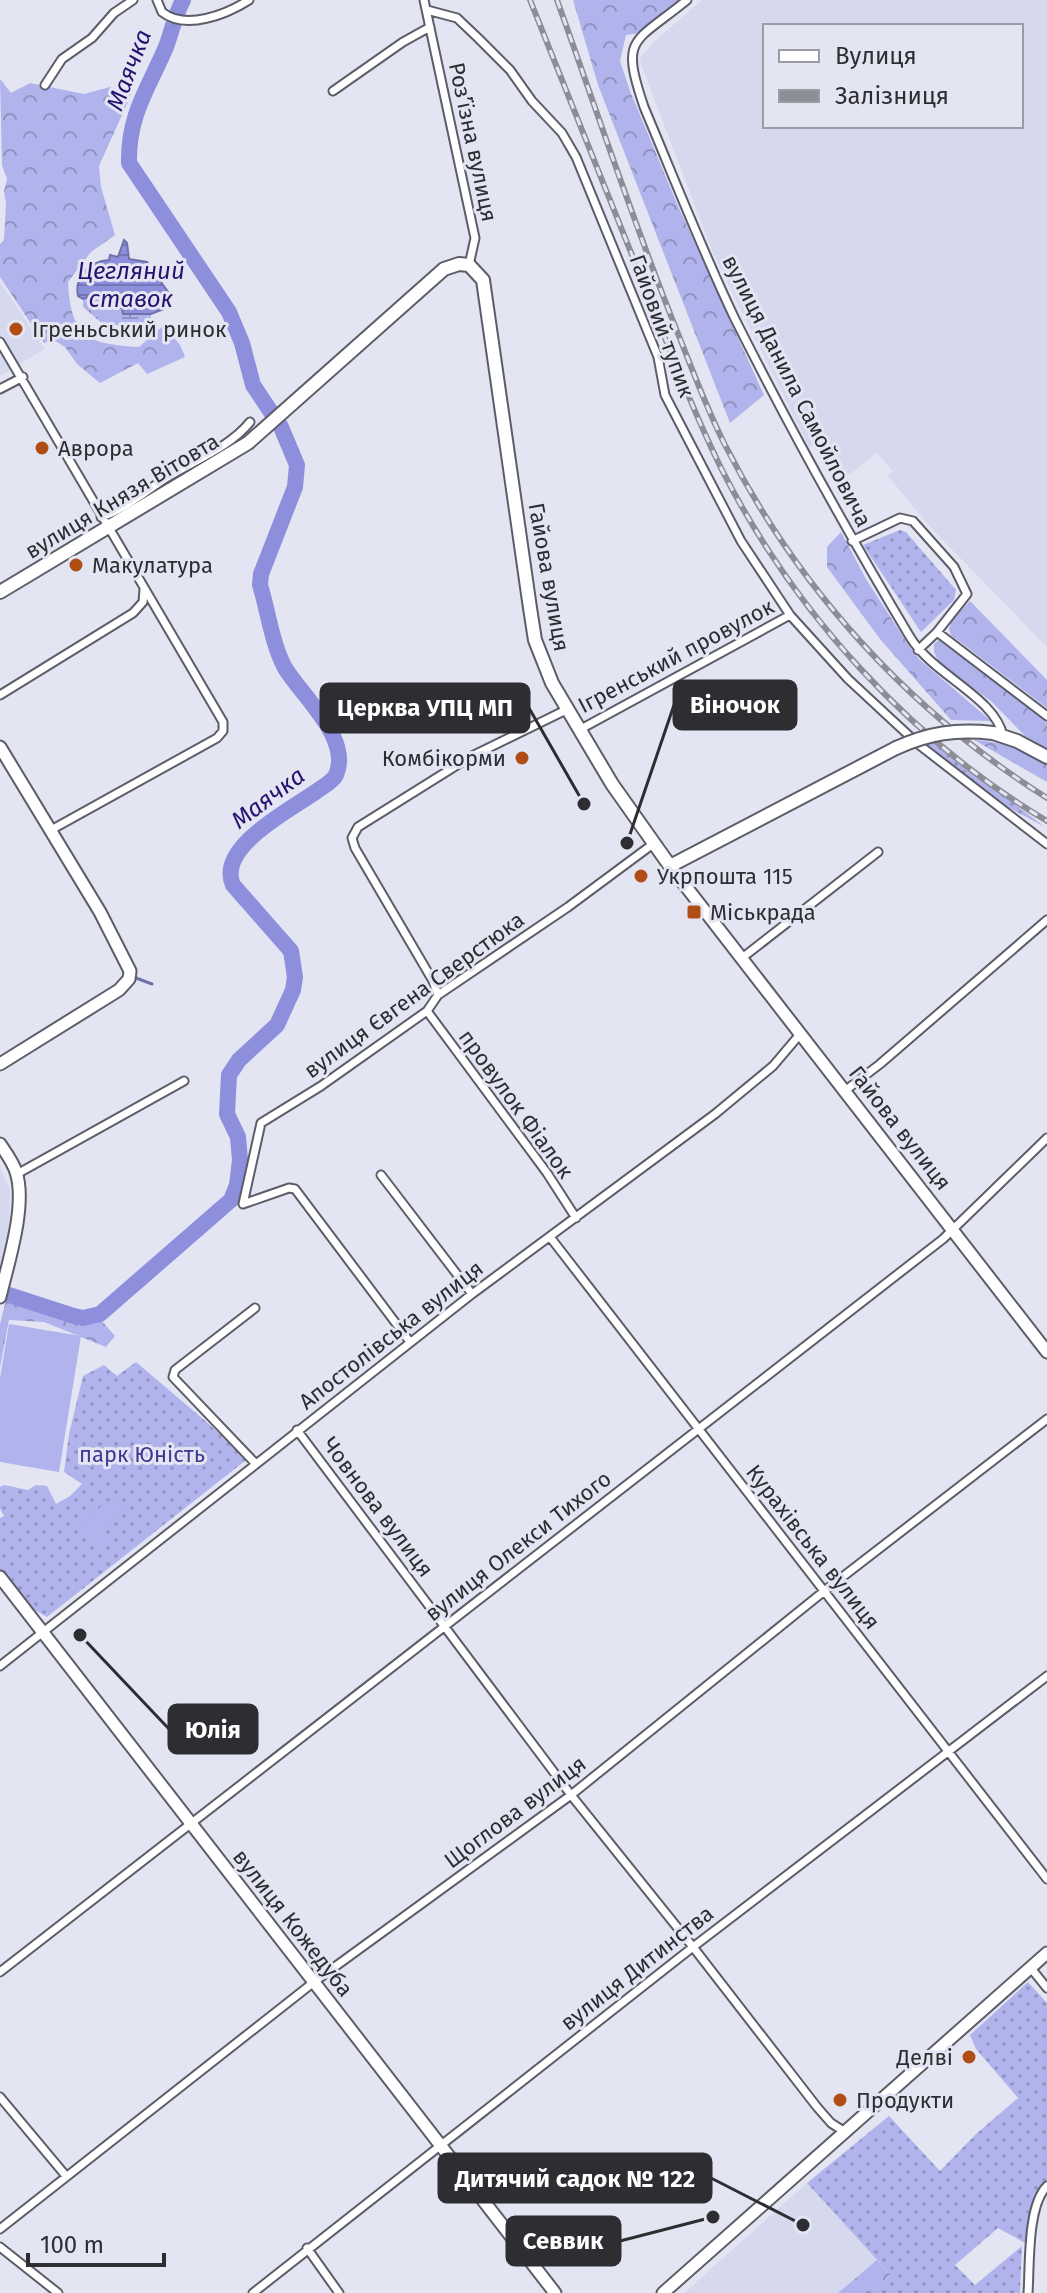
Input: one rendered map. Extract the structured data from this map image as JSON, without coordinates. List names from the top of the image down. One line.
{"streets":{"main road":["вулиця Князя Вітовта","Гайова вулиця"],"street":["Розʼїзна вулиця","Гайовий тупик","вулиця Данила Самойловича","Ігренський провулок","вулиця Євгена Сверстюка","провулок Фіалок","Апостолівська вулиця","Човнова вулиця","вулиця Олекси Тихого","Курахівська вулиця","Щоглова вулиця","вулиця Кожедуба","вулиця Дитинства"]},"crossings":[["Розʼїзна вулиця","Гайовий тупик"],["Розʼїзна вулиця","вулиця Князя Вітовта"],["Розʼїзна вулиця","Гайова вулиця"],["Гайовий тупик","Ігренський провулок"],["вулиця Князя Вітовта","Гайова вулиця"],["Гайова вулиця","Ігренський провулок"],["Гайова вулиця","вулиця Євгена Сверстюка"],["Гайова вулиця","Апостолівська вулиця"],["Гайова вулиця","вулиця Олекси Тихого"],["вулиця Євгена Сверстюка","провулок Фіалок"],["вулиця Євгена Сверстюка","Апостолівська вулиця"],["провулок Фіалок","Апостолівська вулиця"],["Апостолівська вулиця","Човнова вулиця"],["Апостолівська вулиця","Курахівська вулиця"],["Апостолівська вулиця","вулиця Кожедуба"],["Човнова вулиця","вулиця Олекси Тихого"],["Човнова вулиця","Щоглова вулиця"],["Човнова вулиця","вулиця Дитинства"],["вулиця Олекси Тихого","Курахівська вулиця"],["вулиця Олекси Тихого","вулиця Кожедуба"],["Курахівська вулиця","Щоглова вулиця"],["Курахівська вулиця","вулиця Дитинства"],["Щоглова вулиця","вулиця Кожедуба"],["вулиця Кожедуба","вулиця Дитинства"]],"water":["Маячка","Цегляний ставок"],"parks":["парк Юність"],"places":{"other":["Ігреньський ринок","Аврора","Макулатура","Комбікорми","Церква УПЦ МП","Віночок","Укрпошта 115","Юлія","Делві","Продукти","Севвик","Дитячий садок № 122"],"transit":["Міськрада"]},"legend":["Вулиця","Залізниця"],"scale_bar":"100 m"}
